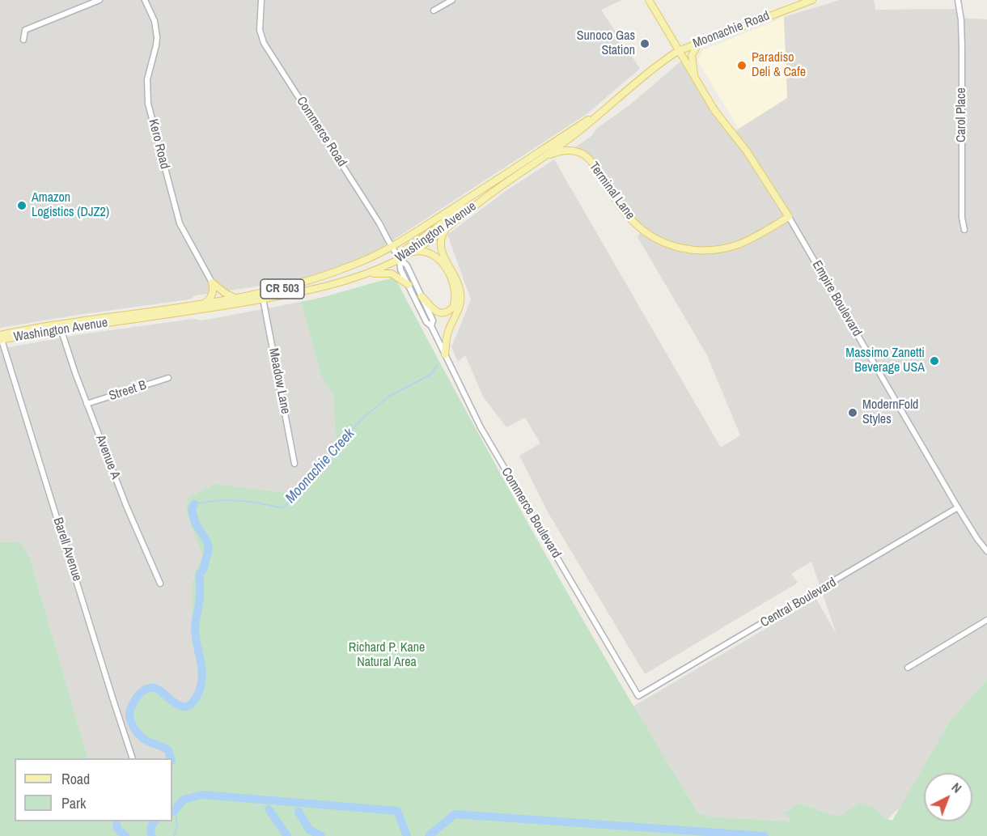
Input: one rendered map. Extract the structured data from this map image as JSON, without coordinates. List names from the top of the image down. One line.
{"streets":{"main road":["Moonachie Road","Terminal Lane","Washington Avenue","CR 503","Empire Boulevard"],"street":["Carol Place","Commerce Road","Kero Road","Meadow Lane","Street B","Avenue A","Commerce Boulevard","Barell Avenue","Central Boulevard"]},"crossings":[["Moonachie Road","Washington Avenue"],["Moonachie Road","Empire Boulevard"],["Commerce Road","Washington Avenue"],["Commerce Road","Commerce Boulevard"],["Terminal Lane","Washington Avenue"],["Terminal Lane","Empire Boulevard"],["Washington Avenue","Empire Boulevard"],["Washington Avenue","Meadow Lane"],["Washington Avenue","Avenue A"],["Washington Avenue","Commerce Boulevard"],["Washington Avenue","Barell Avenue"],["Empire Boulevard","Central Boulevard"],["Street B","Avenue A"],["Commerce Boulevard","Central Boulevard"]],"water":["Moonachie Creek"],"parks":["Richard P. Kane Natural Area"],"places":["Sunoco Gas Station","Paradiso Deli & Cafe","Amazon Logistics (DJZ2)","Massimo Zanetti Beverage USA","ModernFold Styles"],"legend":["Road","Park"],"north":"top right"}
